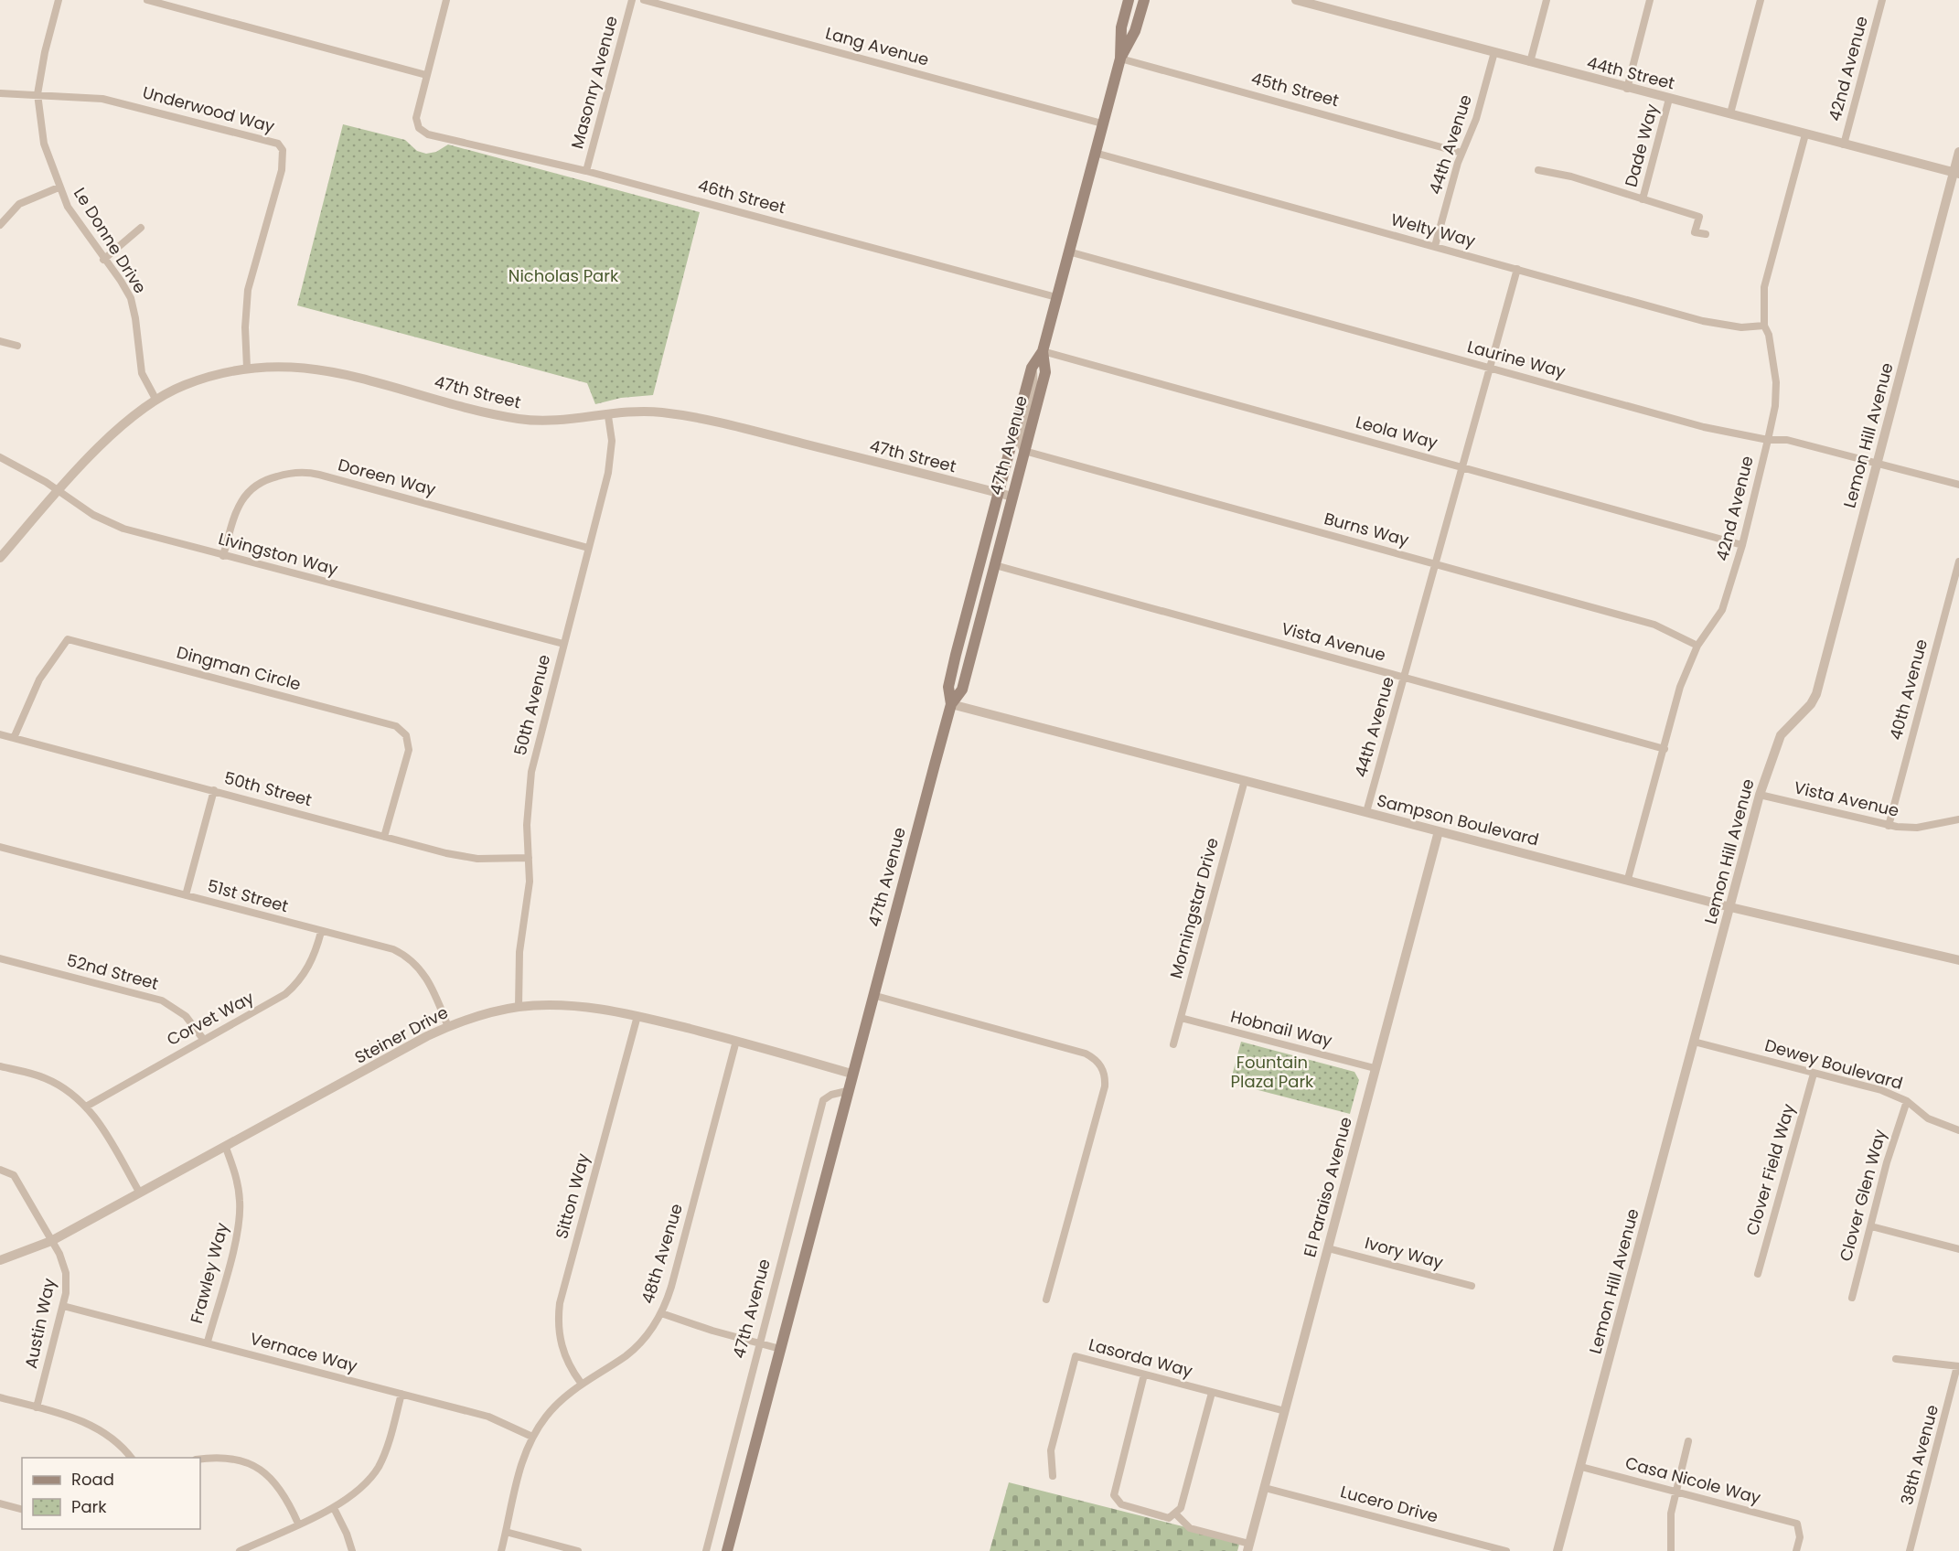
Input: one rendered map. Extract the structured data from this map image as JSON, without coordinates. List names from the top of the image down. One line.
{"streets":{"main road":["47th Avenue"],"street":["Lang Avenue","42nd Avenue","44th Street","Masonry Avenue","45th Street","Underwood Way","44th Avenue","Dade Way","46th Street","Welty Way","Le Donne Drive","Laurine Way","47th Street","Leola Way","Lemon Hill Avenue","Doreen Way","Burns Way","Livingston Way","Vista Avenue","Dingman Circle","40th Avenue","50th Avenue","50th Street","Sampson Boulevard","51st Street","Morningstar Drive","52nd Street","Corvet Way","Hobnail Way","Steiner Drive","Dewey Boulevard","Clover Field Way","El Paraiso Avenue","Clover Glen Way","Sitton Way","Ivory Way","48th Avenue","Frawley Way","Austin Way","Vernace Way","Lasorda Way","38th Avenue","Casa Nicole Way","Lucero Drive"]},"crossings":[["Lang Avenue","47th Avenue"],["42nd Avenue","44th Street"],["42nd Avenue","Welty Way"],["42nd Avenue","Laurine Way"],["42nd Avenue","Leola Way"],["42nd Avenue","Burns Way"],["42nd Avenue","Vista Avenue"],["42nd Avenue","Sampson Boulevard"],["44th Street","44th Avenue"],["44th Street","Dade Way"],["44th Street","Lemon Hill Avenue"],["Masonry Avenue","46th Street"],["45th Street","44th Avenue"],["45th Street","47th Avenue"],["Underwood Way","Le Donne Drive"],["Underwood Way","47th Street"],["44th Avenue","Welty Way"],["44th Avenue","Laurine Way"],["44th Avenue","Leola Way"],["44th Avenue","Burns Way"],["44th Avenue","Vista Avenue"],["44th Avenue","Sampson Boulevard"],["46th Street","47th Avenue"],["Welty Way","47th Avenue"],["Le Donne Drive","47th Street"],["Laurine Way","Lemon Hill Avenue"],["Laurine Way","47th Avenue"],["47th Street","47th Avenue"],["47th Street","Livingston Way"],["47th Street","50th Avenue"],["Leola Way","47th Avenue"],["Lemon Hill Avenue","Vista Avenue"],["Lemon Hill Avenue","Sampson Boulevard"],["Lemon Hill Avenue","Dewey Boulevard"],["Lemon Hill Avenue","Casa Nicole Way"],["47th Avenue","Burns Way"],["47th Avenue","Vista Avenue"],["47th Avenue","Sampson Boulevard"],["47th Avenue","Steiner Drive"],["Doreen Way","Livingston Way"],["Doreen Way","50th Avenue"],["Livingston Way","50th Avenue"],["Vista Avenue","40th Avenue"],["Dingman Circle","50th Street"],["50th Avenue","50th Street"],["50th Avenue","Steiner Drive"],["Sampson Boulevard","Morningstar Drive"],["Sampson Boulevard","El Paraiso Avenue"],["51st Street","Corvet Way"],["51st Street","Steiner Drive"],["Morningstar Drive","Hobnail Way"],["52nd Street","Corvet Way"],["Hobnail Way","El Paraiso Avenue"],["Steiner Drive","Sitton Way"],["Steiner Drive","48th Avenue"],["Steiner Drive","Frawley Way"],["Steiner Drive","Austin Way"],["Dewey Boulevard","Clover Field Way"],["Dewey Boulevard","Clover Glen Way"],["El Paraiso Avenue","Ivory Way"],["El Paraiso Avenue","Lasorda Way"],["El Paraiso Avenue","Lucero Drive"],["Sitton Way","48th Avenue"],["48th Avenue","Vernace Way"],["Frawley Way","Vernace Way"],["Austin Way","Vernace Way"]],"parks":["Nicholas Park","Fountain Plaza Park"],"legend":["Road","Park"]}
